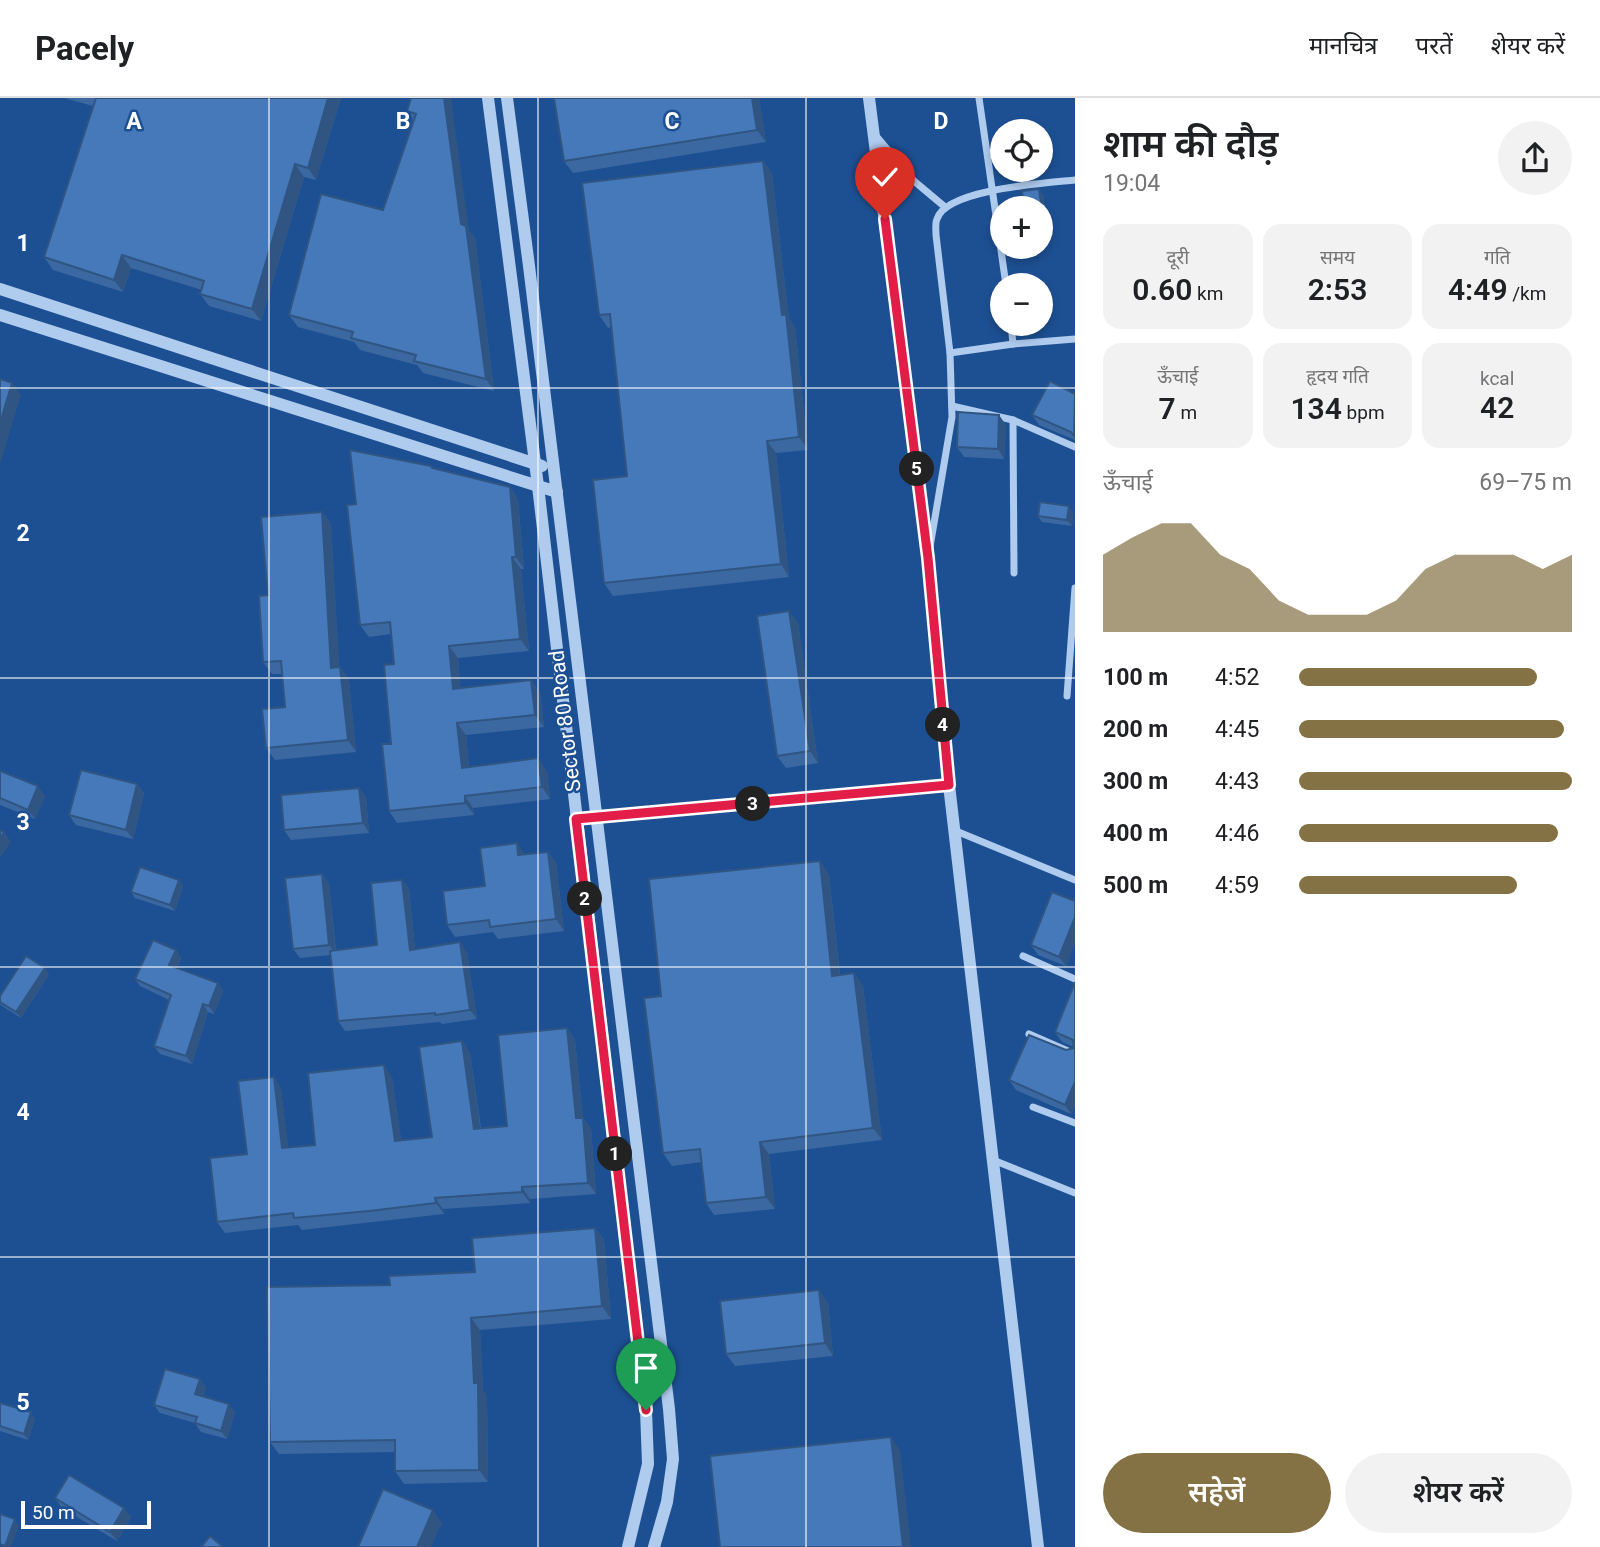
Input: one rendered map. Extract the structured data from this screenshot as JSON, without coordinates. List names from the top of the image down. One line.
{"streets":{"street":["Sector 80 Road"]},"scale_bar":"50 m","page":{"header":"Pacely","nav":["मानचित्र","परतें","शेयर करें"],"heading":["शाम की दौड़","19:04"],"map_buttons":["+","−"],"stats":[["दूरी","0.60 km"],["समय","2:53"],["गति","4:49 /km"],["ऊँचाई","7 m"],["हृदय गति","134 bpm"],["kcal","42"]],"pins":["5","4","3","2","1"],"chart":["ऊँचाई","69–75 m"],"list":[{"name":"100 m","note":"4:52"},{"name":"200 m","note":"4:45"},{"name":"300 m","note":"4:43"},{"name":"400 m","note":"4:46"},{"name":"500 m","note":"4:59"}],"buttons":["सहेजें","शेयर करें"],"scale":"50 m"},"grid":{"columns":["A","B","C","D"],"rows":["1","2","3","4","5"]}}
